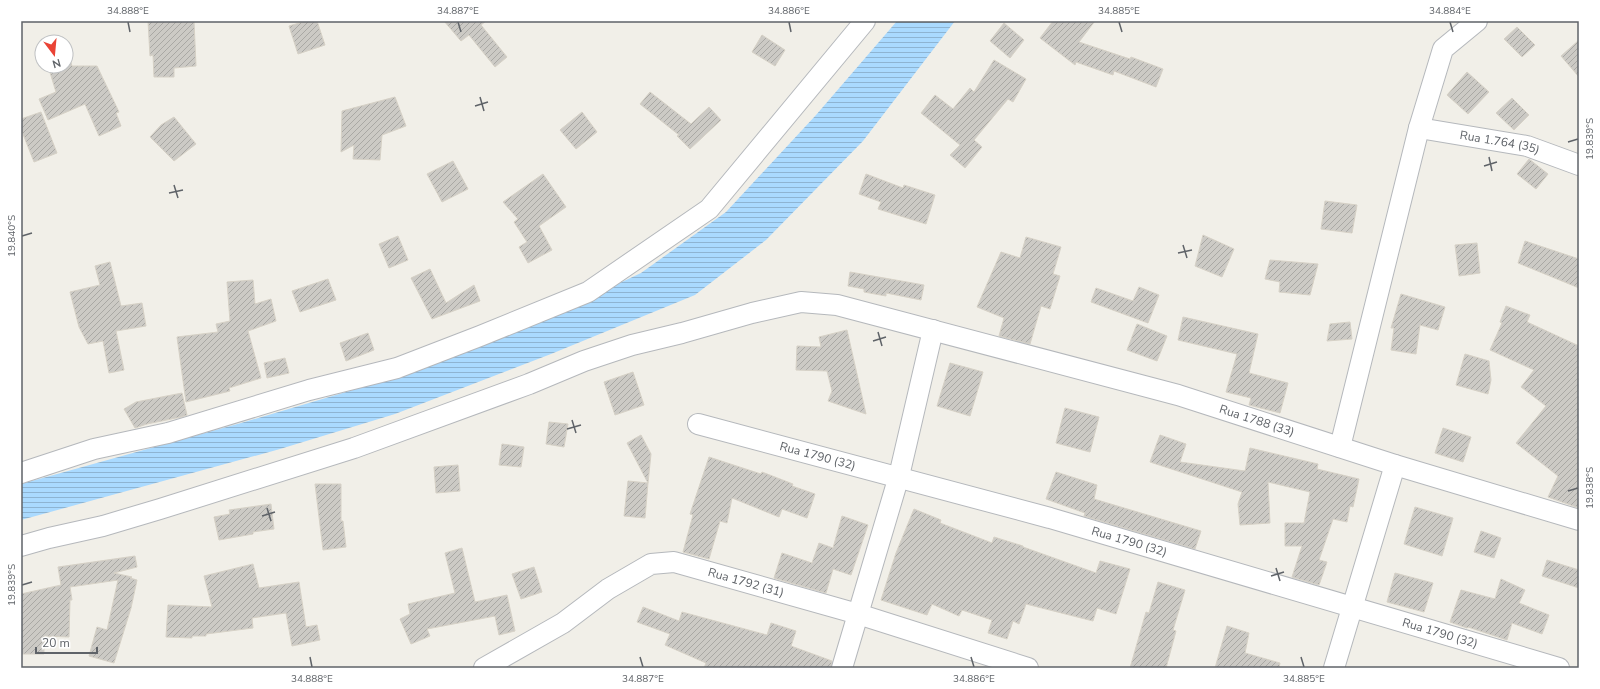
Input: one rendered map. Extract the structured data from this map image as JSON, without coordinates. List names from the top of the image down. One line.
{"streets":{"street":["Rua 1.764 (35)","Rua 1788 (33)","Rua 1790 (32)","Rua 1792 (31)"]},"scale_bar":"20 m","north":"bottom","coordinates":["34.888°E","34.887°E","34.886°E","34.885°E","34.884°E","19.839°S","19.840°S","19.838°S"]}
